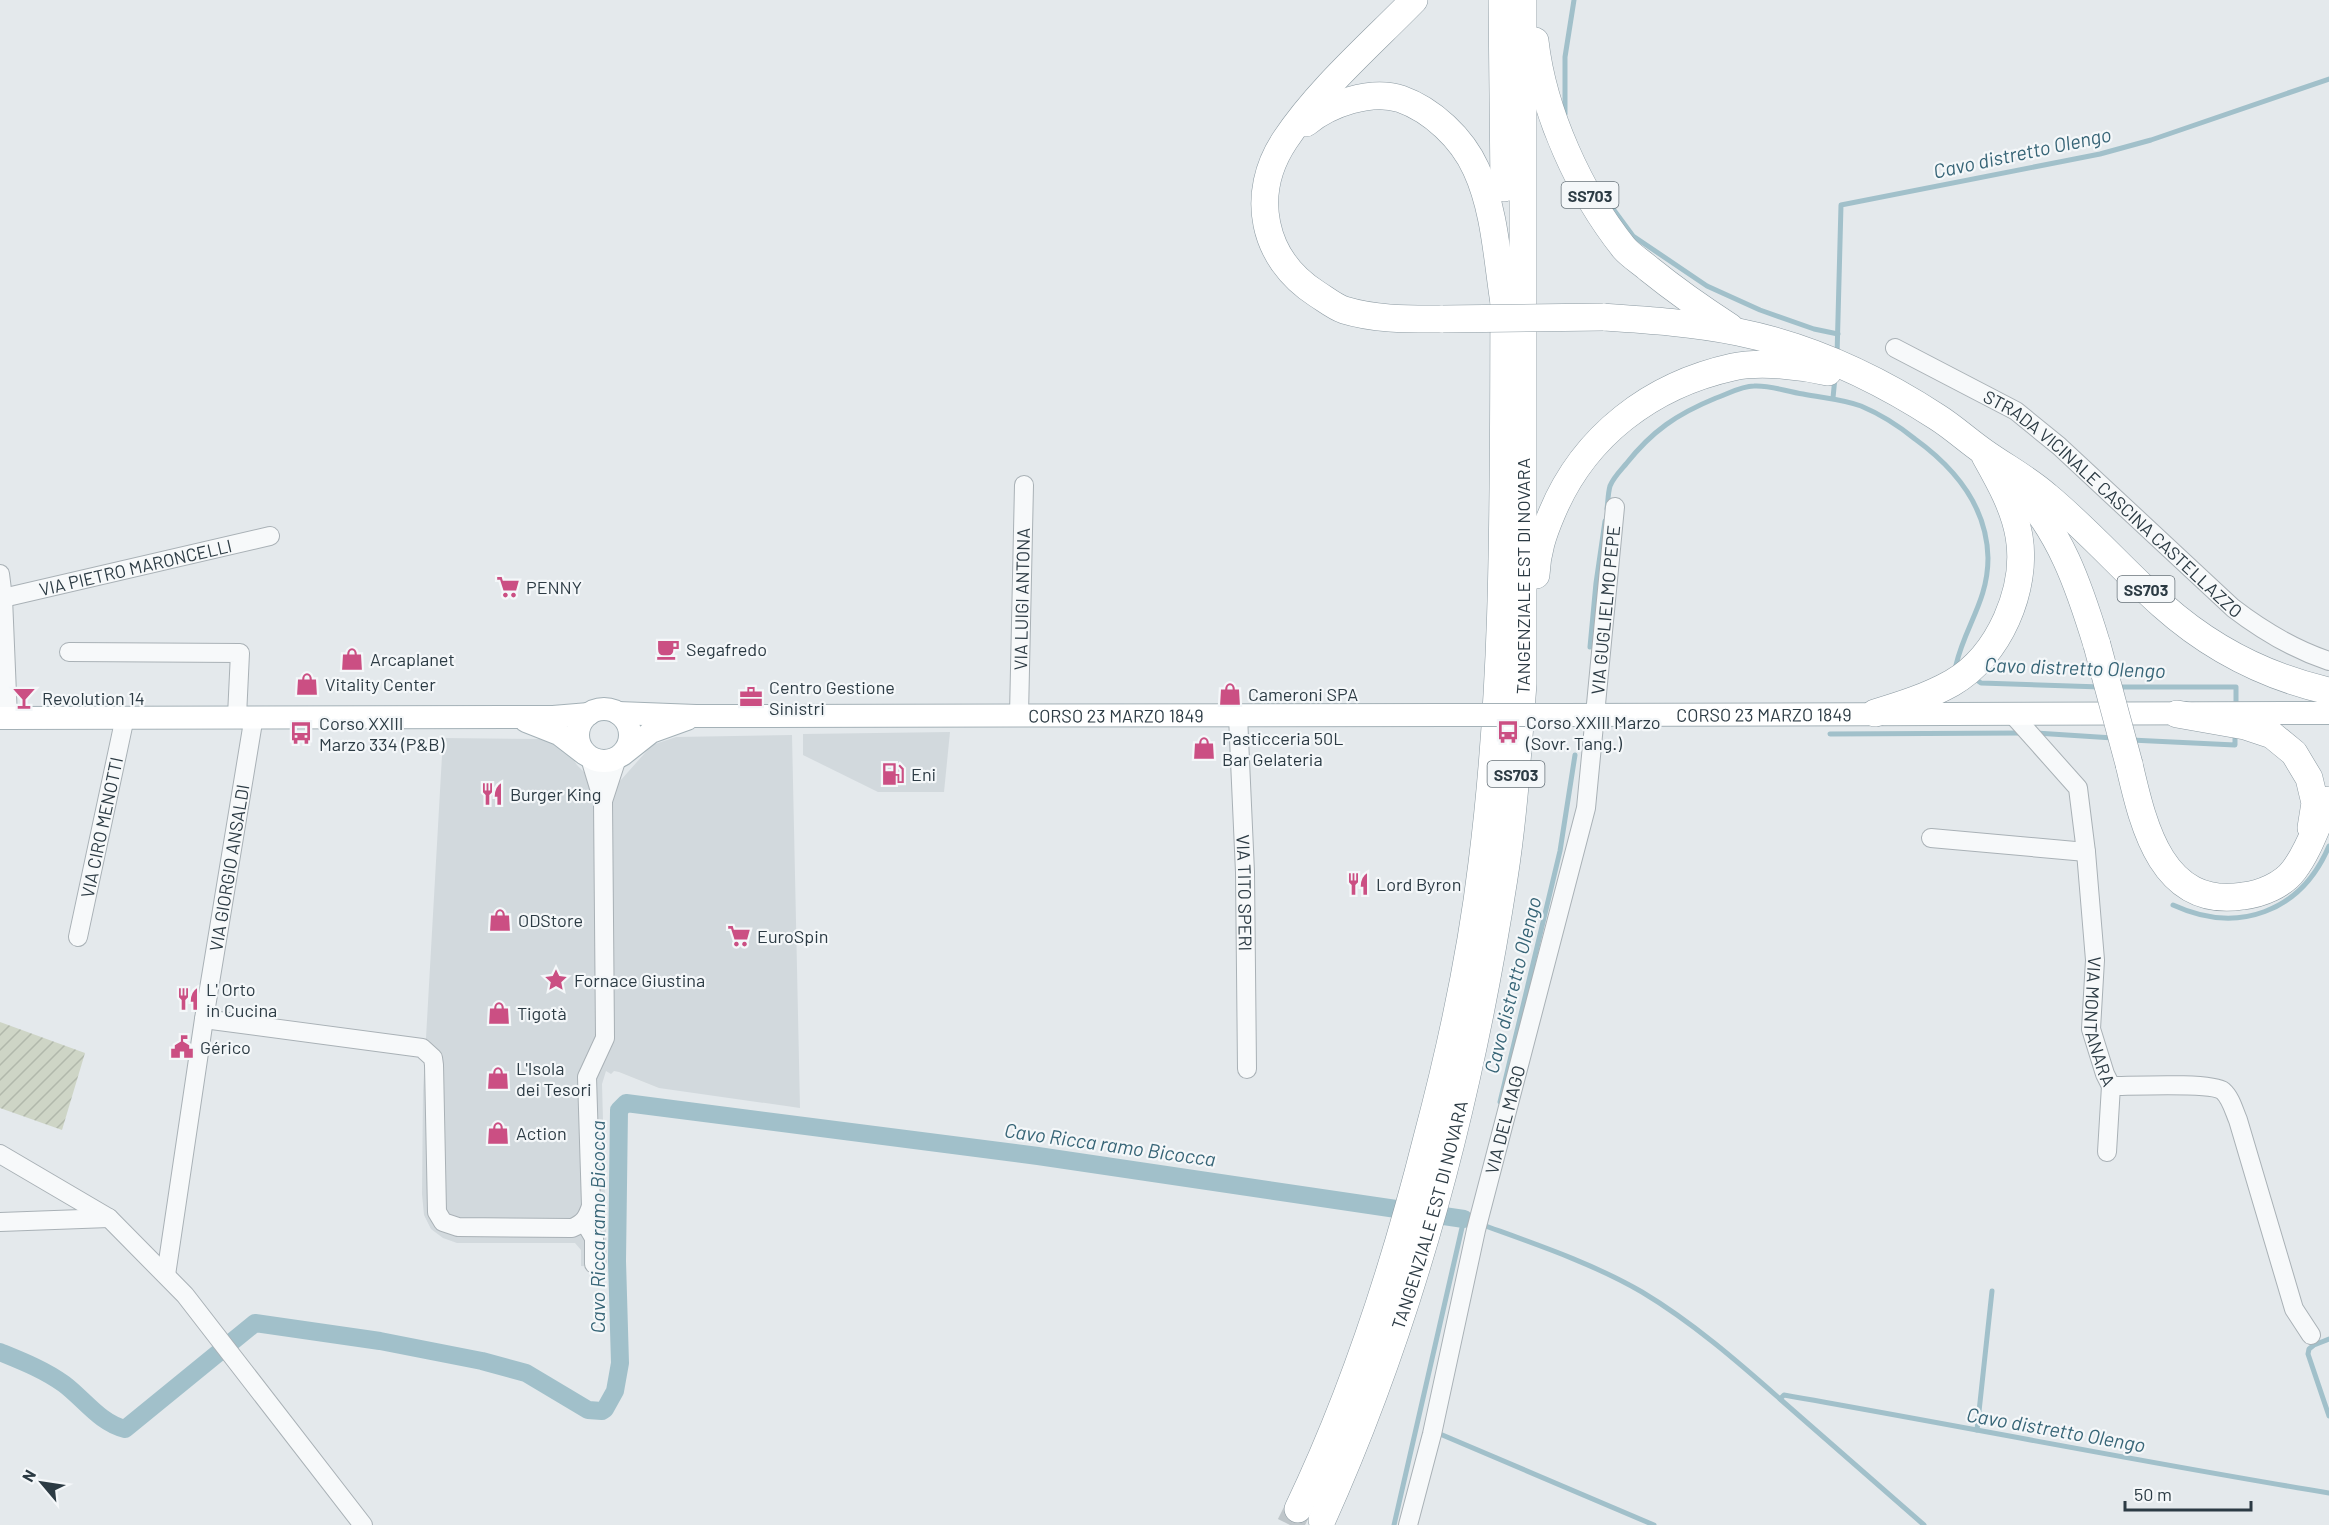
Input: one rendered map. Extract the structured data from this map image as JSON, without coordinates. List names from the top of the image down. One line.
{"streets":{"highway":["SS703","TANGENZIALE EST DI NOVARA"],"main road":["CORSO 23 MARZO 1849"],"street":["STRADA VICINALE CASCINA CASTELLAZZO","VIA PIETRO MARONCELLI","VIA LUIGI ANTONA","VIA GUGLIELMO PEPE","VIA CIRO MENOTTI","VIA GIORGIO ANSALDI","VIA TITO SPERI","VIA MONTANARA","VIA DEL MAGO"]},"crossings":[["SS703","TANGENZIALE EST DI NOVARA"],["SS703","CORSO 23 MARZO 1849"],["VIA LUIGI ANTONA","CORSO 23 MARZO 1849"],["VIA GUGLIELMO PEPE","CORSO 23 MARZO 1849"],["VIA GUGLIELMO PEPE","VIA DEL MAGO"],["CORSO 23 MARZO 1849","VIA TITO SPERI"],["CORSO 23 MARZO 1849","VIA MONTANARA"],["CORSO 23 MARZO 1849","VIA DEL MAGO"]],"water":["Cavo distretto Olengo","Cavo Ricca ramo Bicocca"],"places":{"supermarket":["PENNY","EuroSpin"],"cafe":["Segafredo"],"shop":["Arcaplanet","Vitality Center","Cameroni SPA","Pasticceria 50L Bar Gelateria","ODStore","Tigotà","L'Isola dei Tesori","Action"],"office":["Centro Gestione Sinistri"],"bar":["Revolution 14"],"bus stop":["Corso XXIII Marzo (Sovr. Tang.)","Corso XXIII Marzo 334 (P&B)"],"fuel station":["Eni"],"restaurant":["Burger King","Lord Byron","L' Orto in Cucina"],"place":["Fornace Giustina"],"public building":["Gérico"]},"scale_bar":"50 m","north":"top left"}
